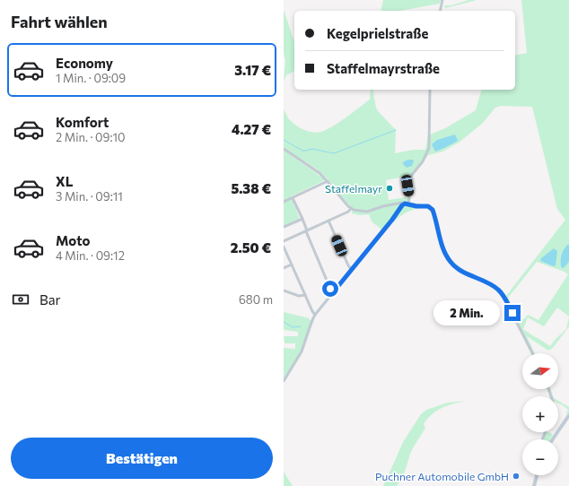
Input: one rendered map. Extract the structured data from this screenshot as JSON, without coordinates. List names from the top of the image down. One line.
{"places":["Staffelmayr","Puchner Automobile GmbH"],"north":"right","page":{"heading":"Fahrt wählen","banner":["Kegelprielstraße","Staffelmayrstraße"],"list":[{"name":"Economy","note":"1 Min. · 09:09","value":"3.17 €"},{"name":"Komfort","note":"2 Min. · 09:10","value":"4.27 €"},{"name":"XL","note":"3 Min. · 09:11","value":"5.38 €"},{"name":"Moto","note":"4 Min. · 09:12","value":"2.50 €"}],"pay":["Bar","680 m"],"bubble":"2 Min.","map_buttons":["+","−"],"buttons":"Bestätigen"}}
